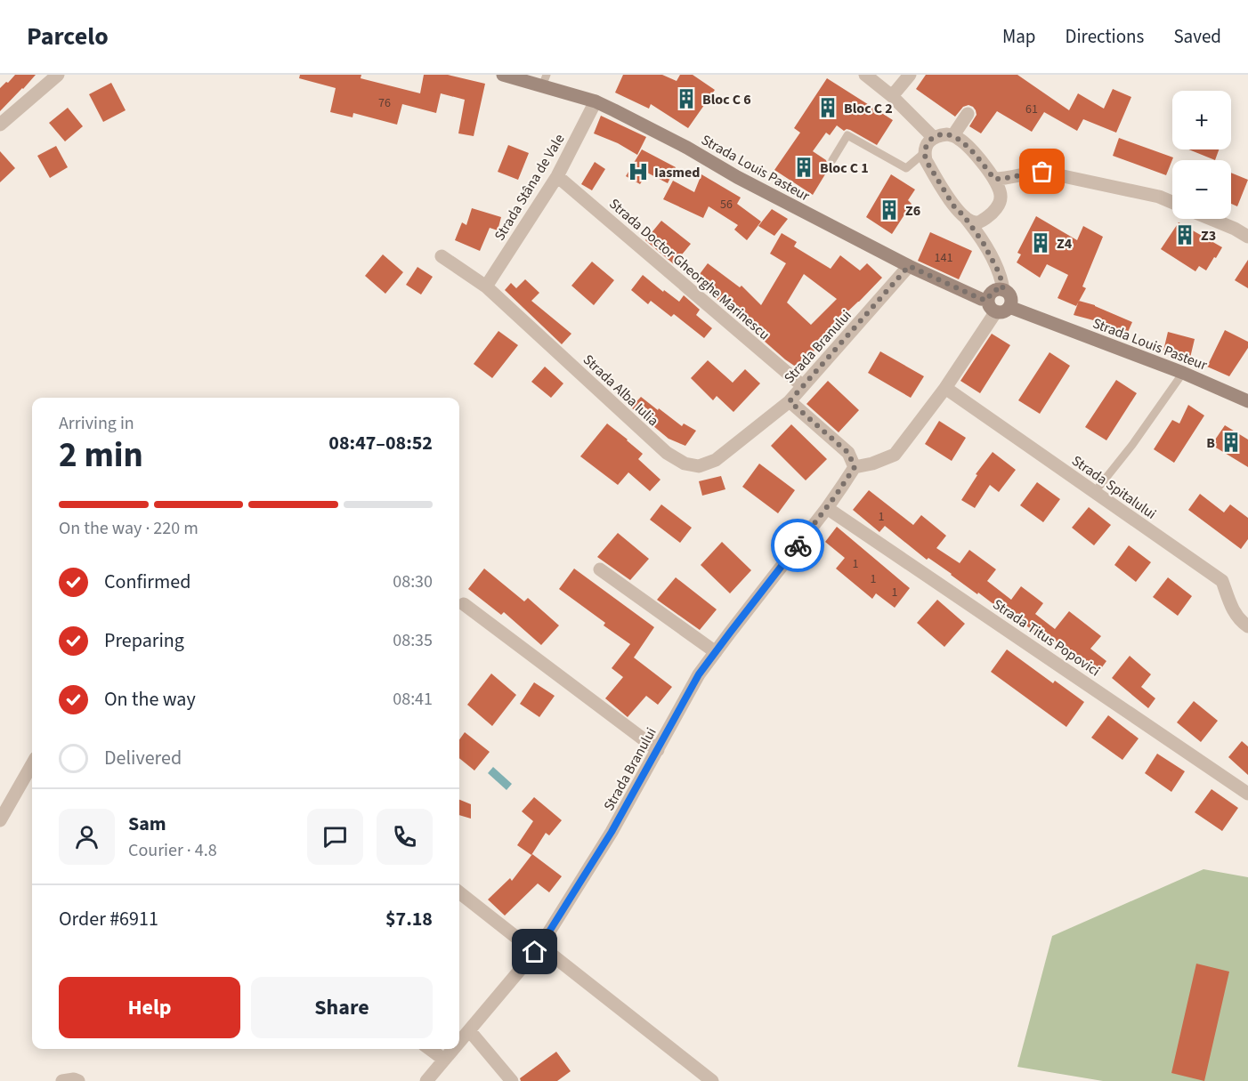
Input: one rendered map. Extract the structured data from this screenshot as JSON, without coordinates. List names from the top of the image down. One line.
{"streets":{"main road":["Strada Louis Pasteur"],"street":["Strada Stâna de Vale","Strada Doctor Gheorghe Marinescu","Strada Branului","Strada Alba Iulia","Strada Spitalului","Strada Titus Popovici"]},"crossings":[["Strada Louis Pasteur","Strada Stâna de Vale"],["Strada Louis Pasteur","Strada Branului"],["Strada Stâna de Vale","Strada Doctor Gheorghe Marinescu"],["Strada Stâna de Vale","Strada Alba Iulia"],["Strada Doctor Gheorghe Marinescu","Strada Branului"],["Strada Branului","Strada Alba Iulia"],["Strada Branului","Strada Titus Popovici"]],"places":{"building":["Bloc C 6","Bloc C 2","Bloc C 1","Z6","Z3","Z4","B"],"hospital":["Iasmed"]},"house_numbers":["76","61","56","141","1","1","1","1"],"page":{"header":"Parcelo","nav":["Map","Directions","Saved"],"map_buttons":["+","−"],"heading":["2 min","Arriving in","08:47–08:52"],"panel":["Sam","Courier · 4.8","Order #6911","$7.18"],"bar":"On the way · 220 m","list":[["Confirmed","08:30"],["Preparing","08:35"],["On the way","08:41"],"Delivered"],"buttons":["Help","Share"]}}
